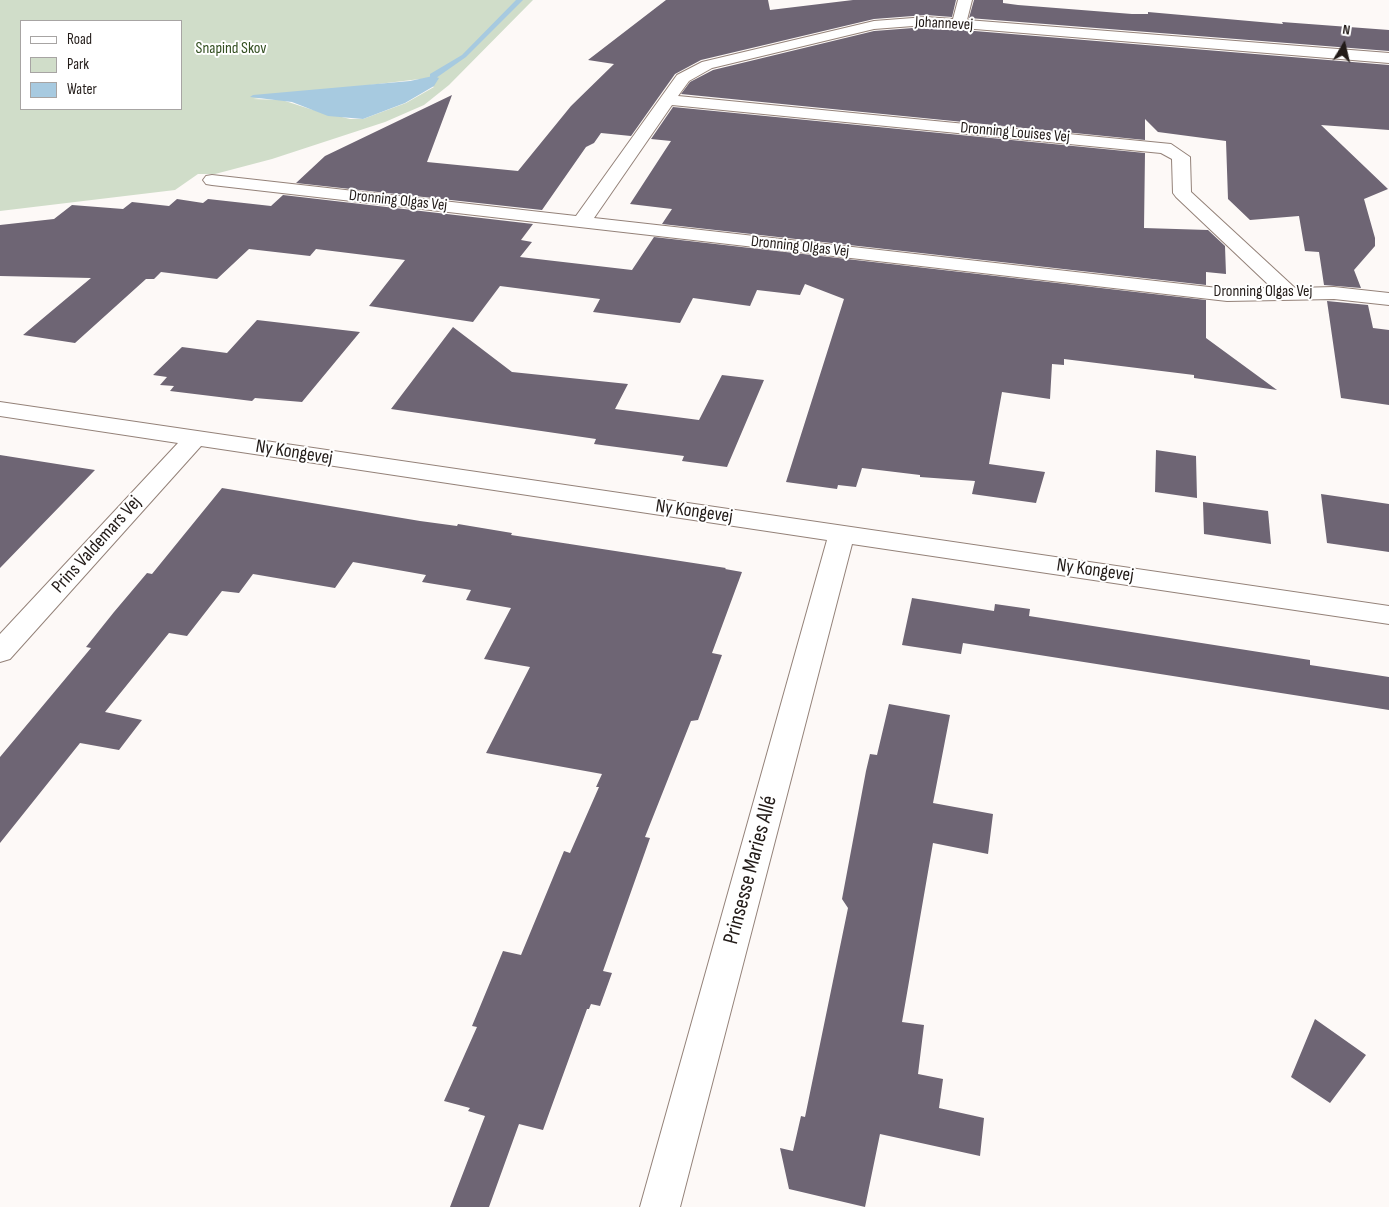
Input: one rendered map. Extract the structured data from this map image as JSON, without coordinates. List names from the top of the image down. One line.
{"streets":{"street":["Johannevej","Dronning Louises Vej","Dronning Olgas Vej","Ny Kongevej","Prins Valdemars Vej","Prinsesse Maries Allé"]},"crossings":[["Johannevej","Dronning Louises Vej"],["Johannevej","Dronning Olgas Vej"],["Dronning Louises Vej","Dronning Olgas Vej"],["Ny Kongevej","Prins Valdemars Vej"],["Ny Kongevej","Prinsesse Maries Allé"]],"parks":["Snapind Skov"],"legend":["Road","Park","Water"],"north":"top"}
